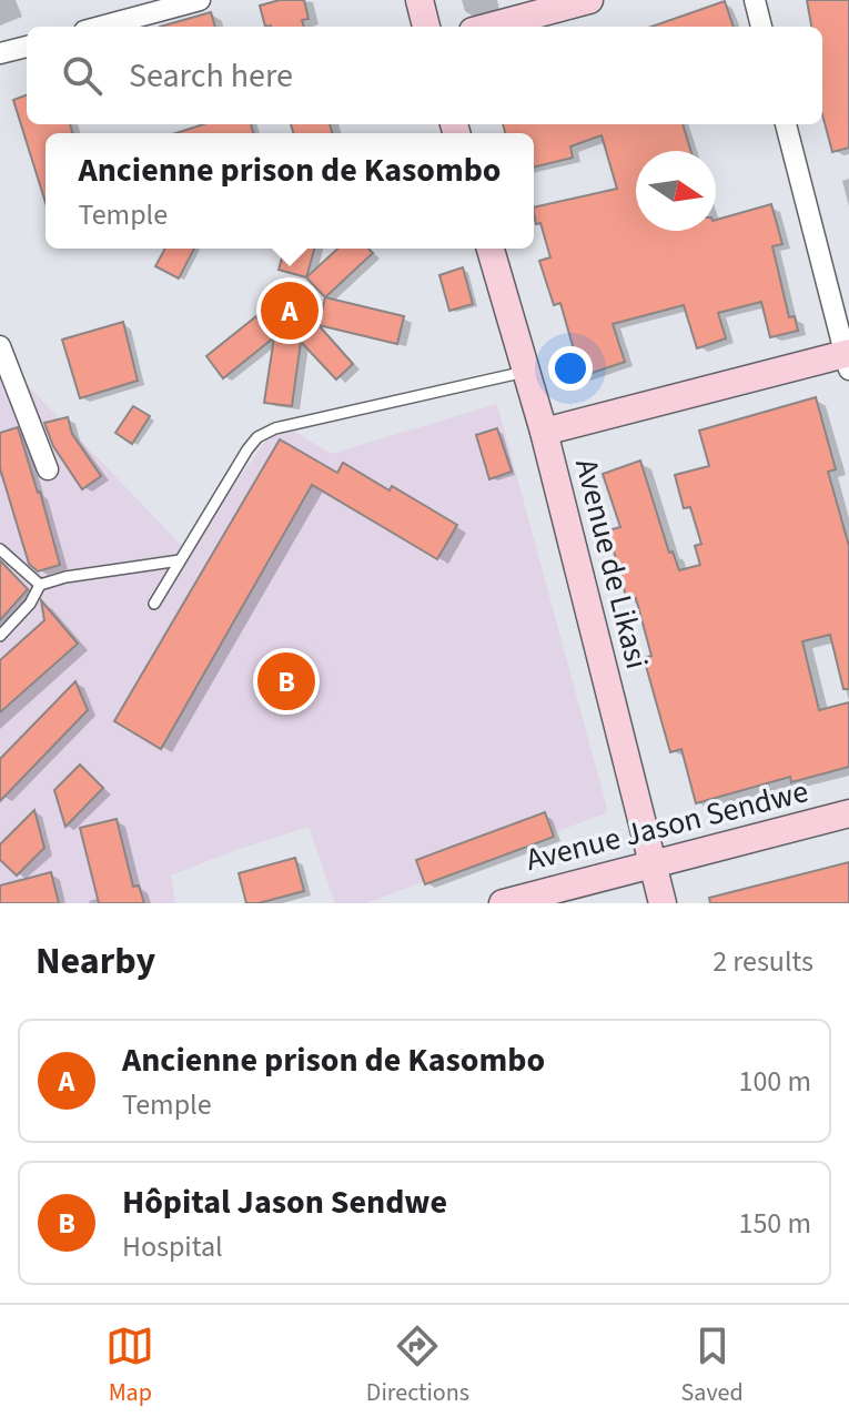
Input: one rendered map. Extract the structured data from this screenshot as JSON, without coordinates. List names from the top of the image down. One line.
{"streets":{"main road":["Avenue de Likasi","Avenue Jason Sendwe"]},"crossings":[["Avenue de Likasi","Avenue Jason Sendwe"]],"north":"right","page":{"search":"Search here","popup":["Ancienne prison de Kasombo","Temple"],"pins":["A","B"],"heading":["Nearby","2 results"],"list":[{"mark":"A","name":"Ancienne prison de Kasombo","note":"Temple","value":"100 m"},{"mark":"B","name":"Hôpital Jason Sendwe","note":"Hospital","value":"150 m"}],"nav":["Map","Directions","Saved"]}}
